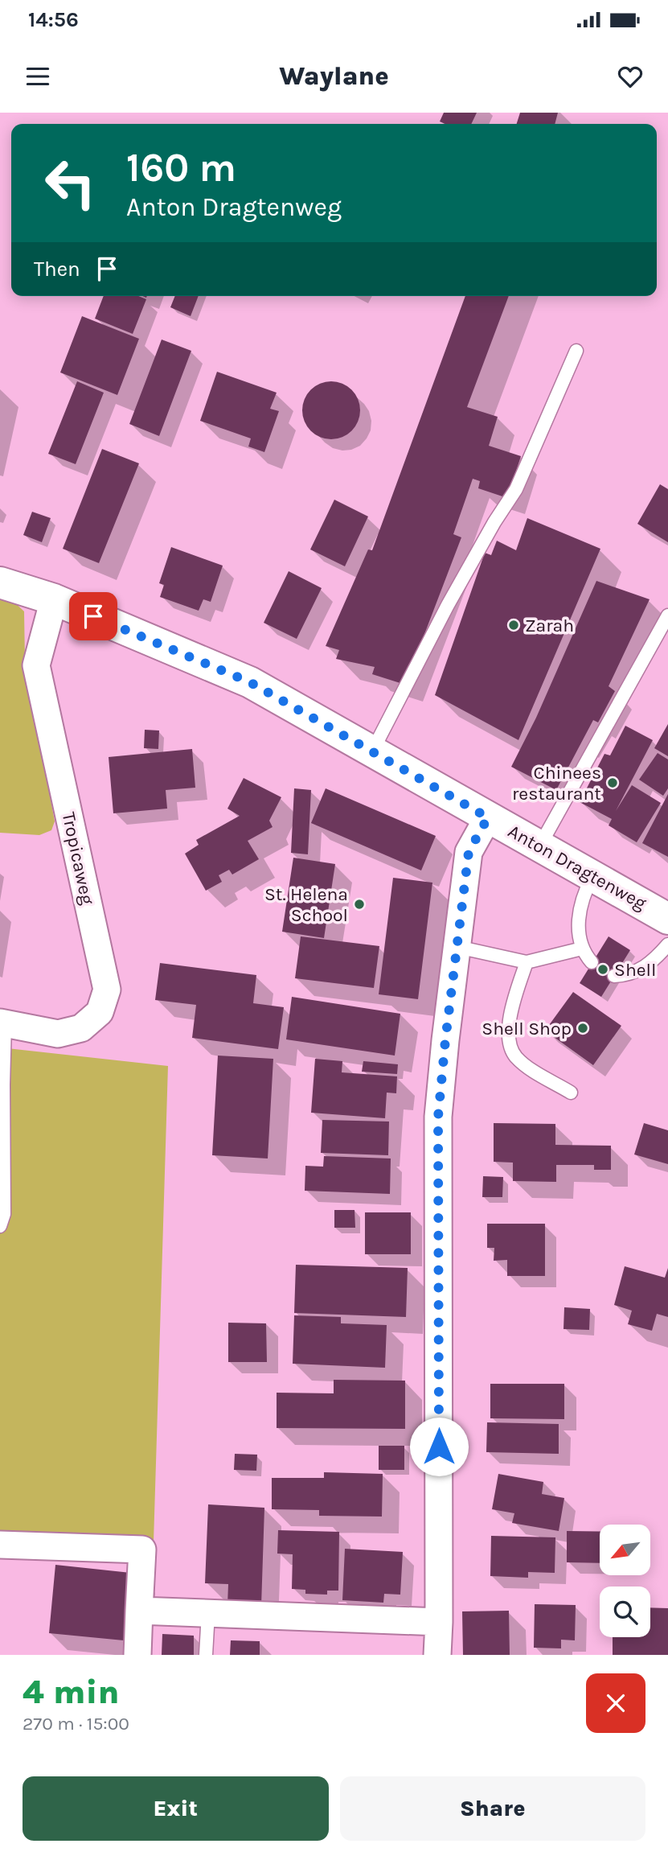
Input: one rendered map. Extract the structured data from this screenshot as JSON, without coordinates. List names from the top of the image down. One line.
{"streets":{"main road":["Anton Dragtenweg"],"street":["Tropicaweg"]},"crossings":[["Tropicaweg","Anton Dragtenweg"]],"places":["Zarah","Chinees restaurant","St. Helena School","Shell","Shell Shop"],"north":"bottom left","page":{"status":"14:56","header":"Waylane","turn":["160 m","Anton Dragtenweg"],"then":"Then","heading":["4 min","270 m · 15:00"],"buttons":["Exit","Share"]}}
